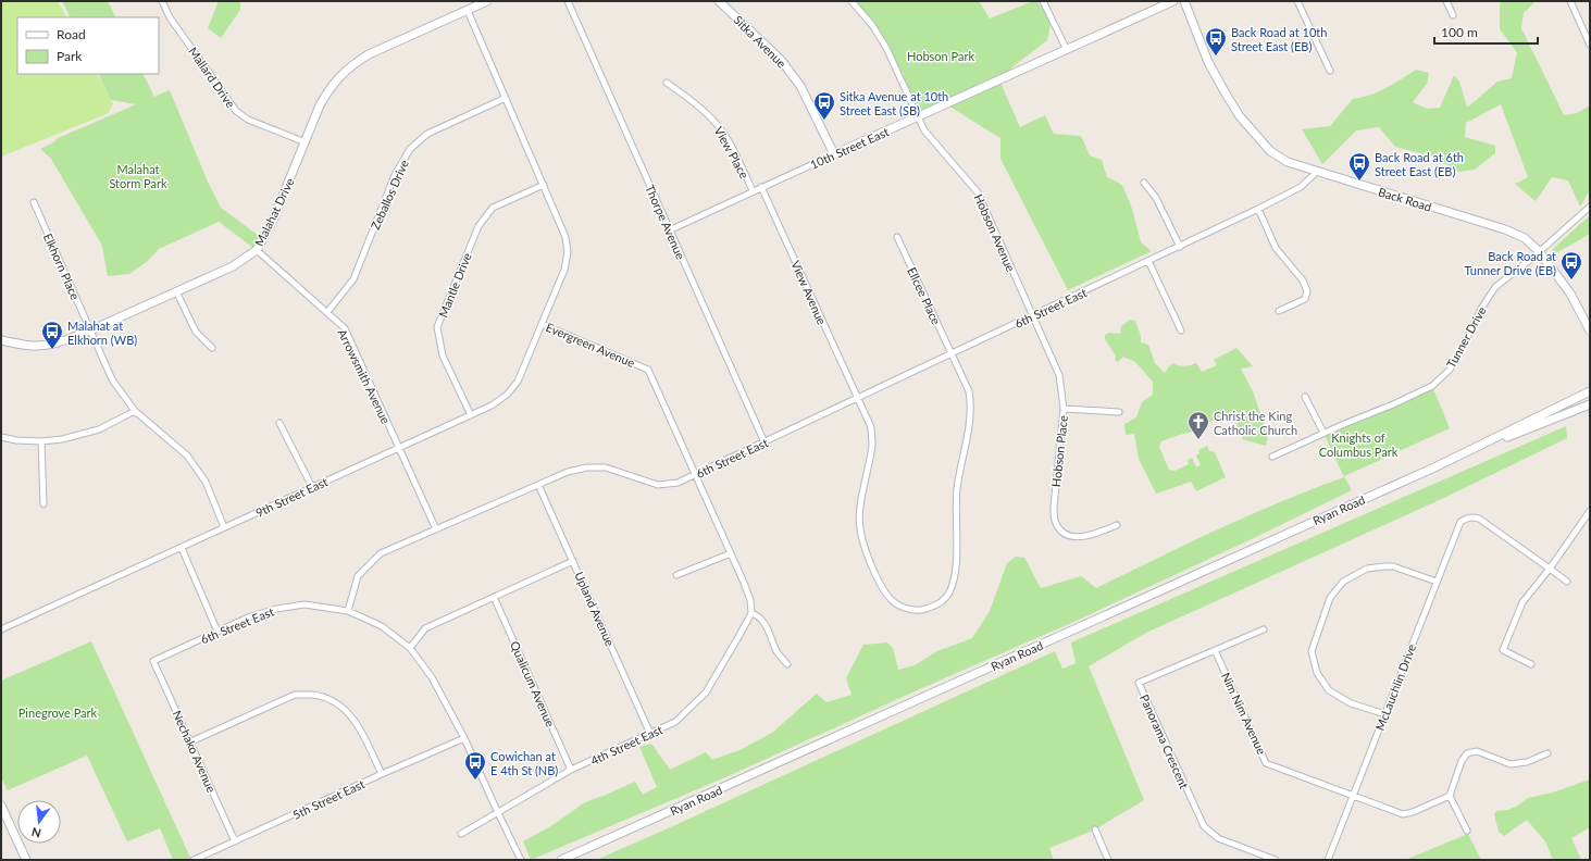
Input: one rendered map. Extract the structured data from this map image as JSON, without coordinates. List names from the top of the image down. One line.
{"streets":{"street":["Sitka Avenue","Mallard Drive","10th Street East","View Place","Zeballos Drive","Back Road","Malahat Drive","Thorpe Avenue","Hobson Avenue","Elkhorn Place","Mantle Drive","View Avenue","Ellcee Place","6th Street East","Tunner Drive","Evergreen Avenue","Arrowsmith Avenue","Hobson Place","9th Street East","Ryan Road","Upland Avenue","Qualicum Avenue","McLauchlin Drive","Nim Nim Avenue","Panorama Crescent","4th Street East","Nechako Avenue","5th Street East"]},"crossings":[["Sitka Avenue","10th Street East"],["Mallard Drive","Malahat Drive"],["10th Street East","View Place"],["10th Street East","Thorpe Avenue"],["10th Street East","Hobson Avenue"],["10th Street East","View Avenue"],["Zeballos Drive","Evergreen Avenue"],["Zeballos Drive","Arrowsmith Avenue"],["Back Road","6th Street East"],["Back Road","Tunner Drive"],["Malahat Drive","Elkhorn Place"],["Malahat Drive","Evergreen Avenue"],["Malahat Drive","Arrowsmith Avenue"],["Thorpe Avenue","6th Street East"],["Hobson Avenue","6th Street East"],["Hobson Avenue","Hobson Place"],["Elkhorn Place","9th Street East"],["Mantle Drive","Evergreen Avenue"],["Mantle Drive","9th Street East"],["View Avenue","Ellcee Place"],["View Avenue","6th Street East"],["Ellcee Place","6th Street East"],["6th Street East","Evergreen Avenue"],["6th Street East","Arrowsmith Avenue"],["6th Street East","Hobson Place"],["6th Street East","Upland Avenue"],["6th Street East","Nechako Avenue"],["Evergreen Avenue","9th Street East"],["Evergreen Avenue","4th Street East"],["Arrowsmith Avenue","9th Street East"],["Upland Avenue","4th Street East"],["Qualicum Avenue","4th Street East"],["McLauchlin Drive","Nim Nim Avenue"],["Nim Nim Avenue","Panorama Crescent"],["Nechako Avenue","5th Street East"]],"parks":["Hobson Park","Malahat Storm Park","Knights of Columbus Park","Pinegrove Park"],"places":{"bus stop":["Back Road at 10th Street East (EB)","Sitka Avenue at 10th Street East (SB)","Back Road at 6th Street East (EB)","Back Road at Tunner Drive (EB)","Malahat at Elkhorn (WB)","Cowichan at E 4th St (NB)"],"church":["Christ the King Catholic Church"]},"legend":["Road","Park"],"scale_bar":"100 m","north":"bottom"}
